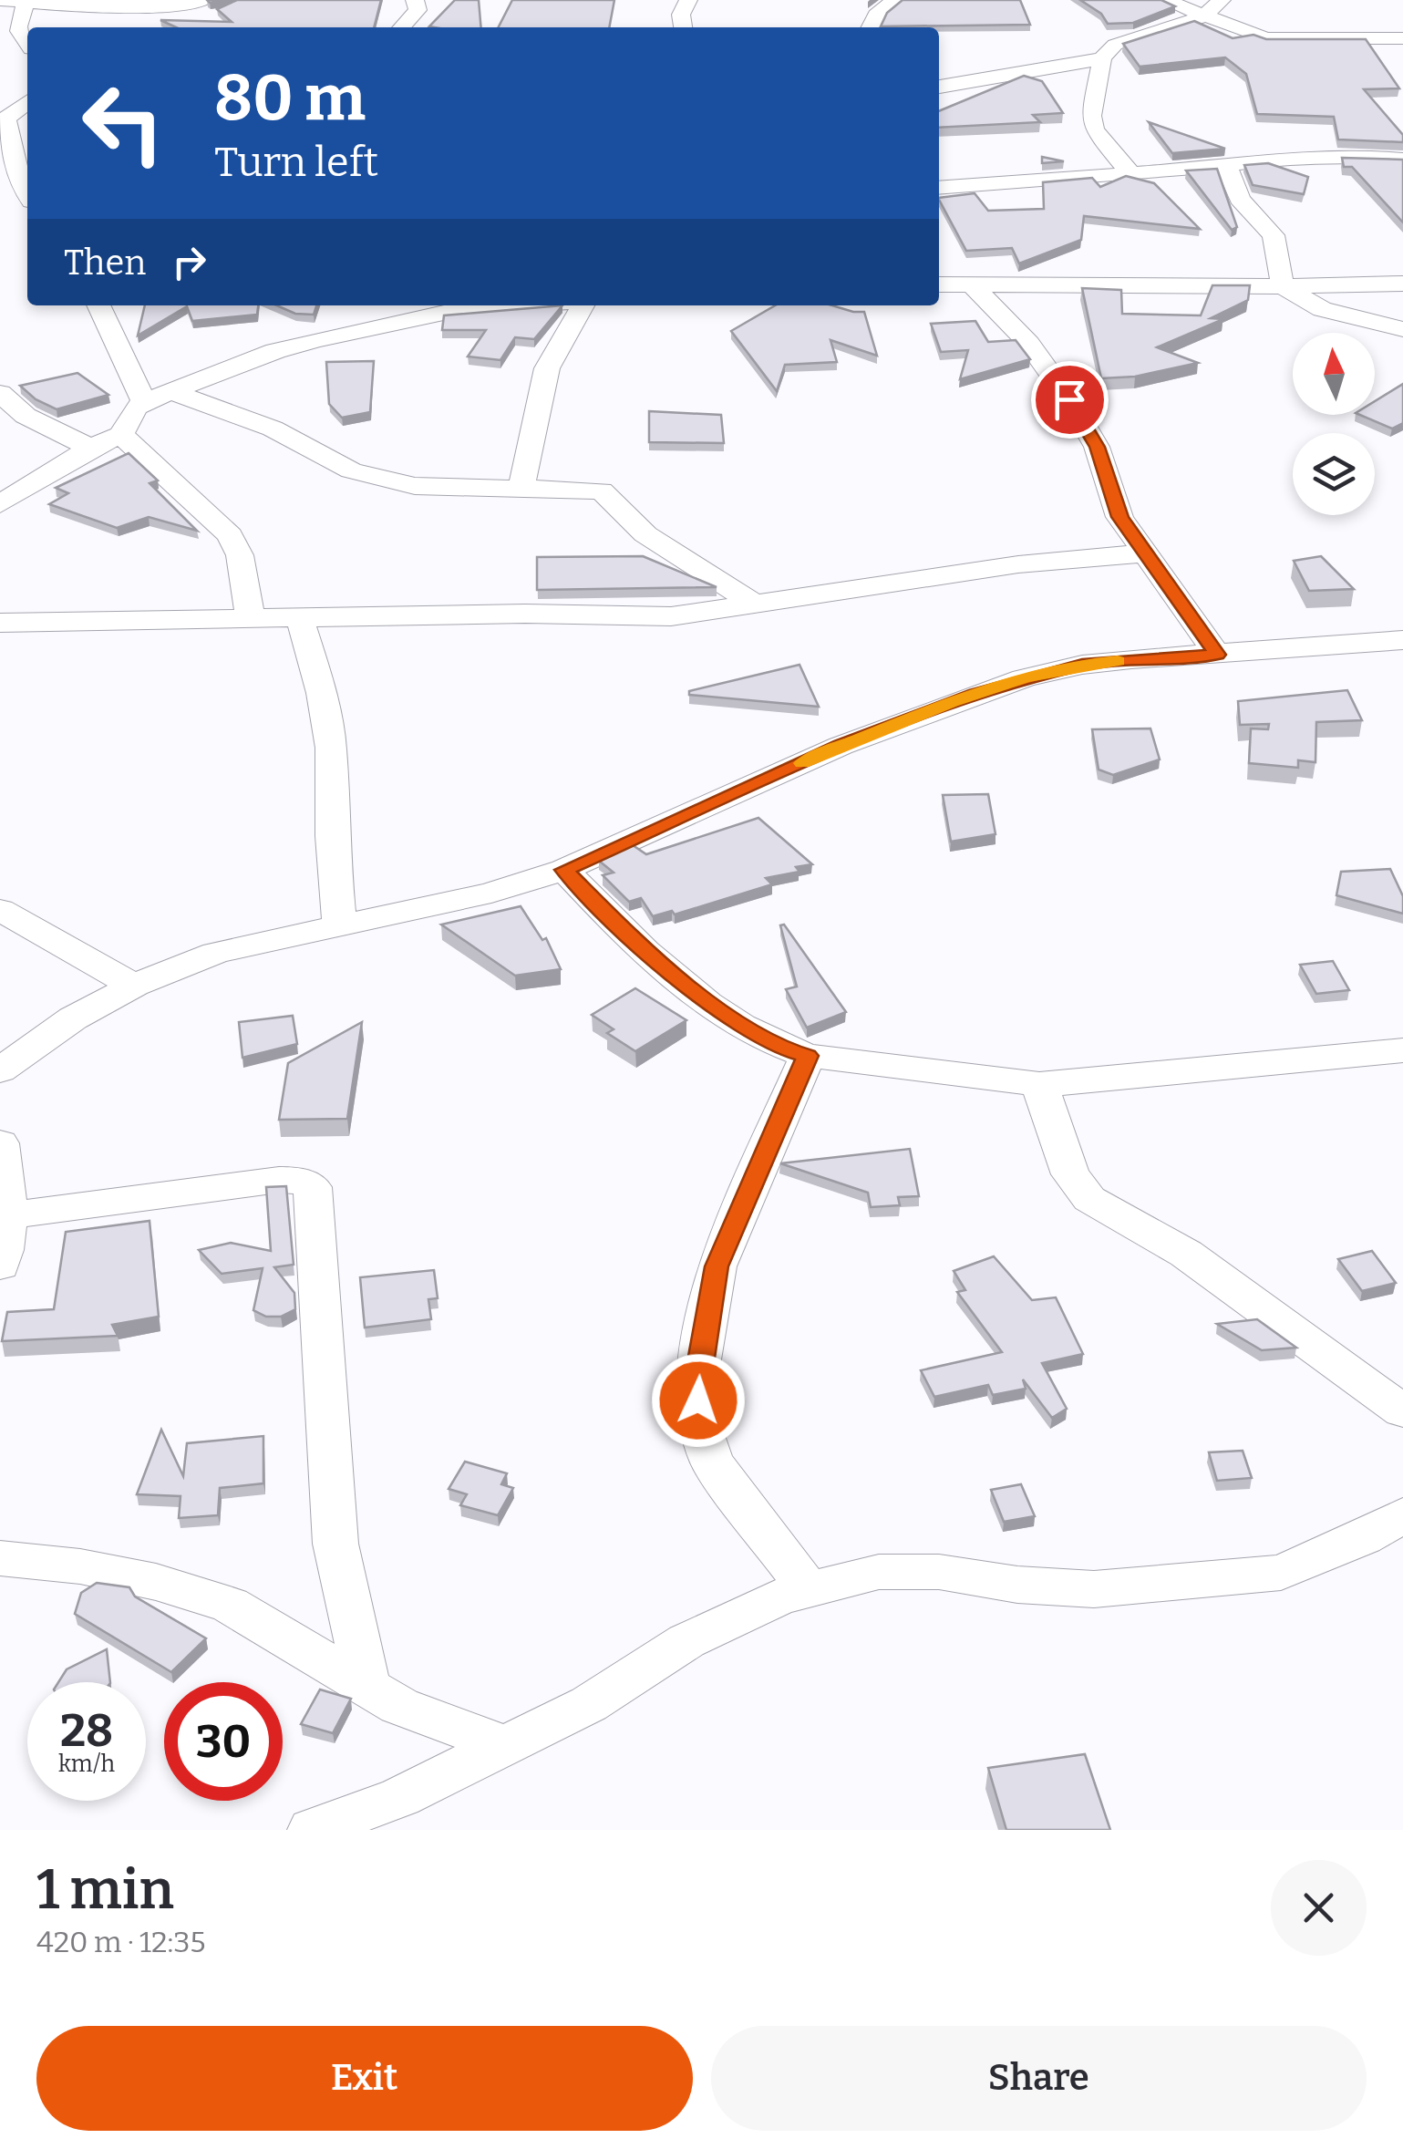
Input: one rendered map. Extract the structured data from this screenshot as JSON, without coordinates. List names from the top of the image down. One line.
{"north":"top","page":{"turn":["80 m","Turn left"],"then":"Then","speed":"28 km/h","limit":"30","heading":["1 min","420 m · 12:35"],"buttons":["Exit","Share"]}}
